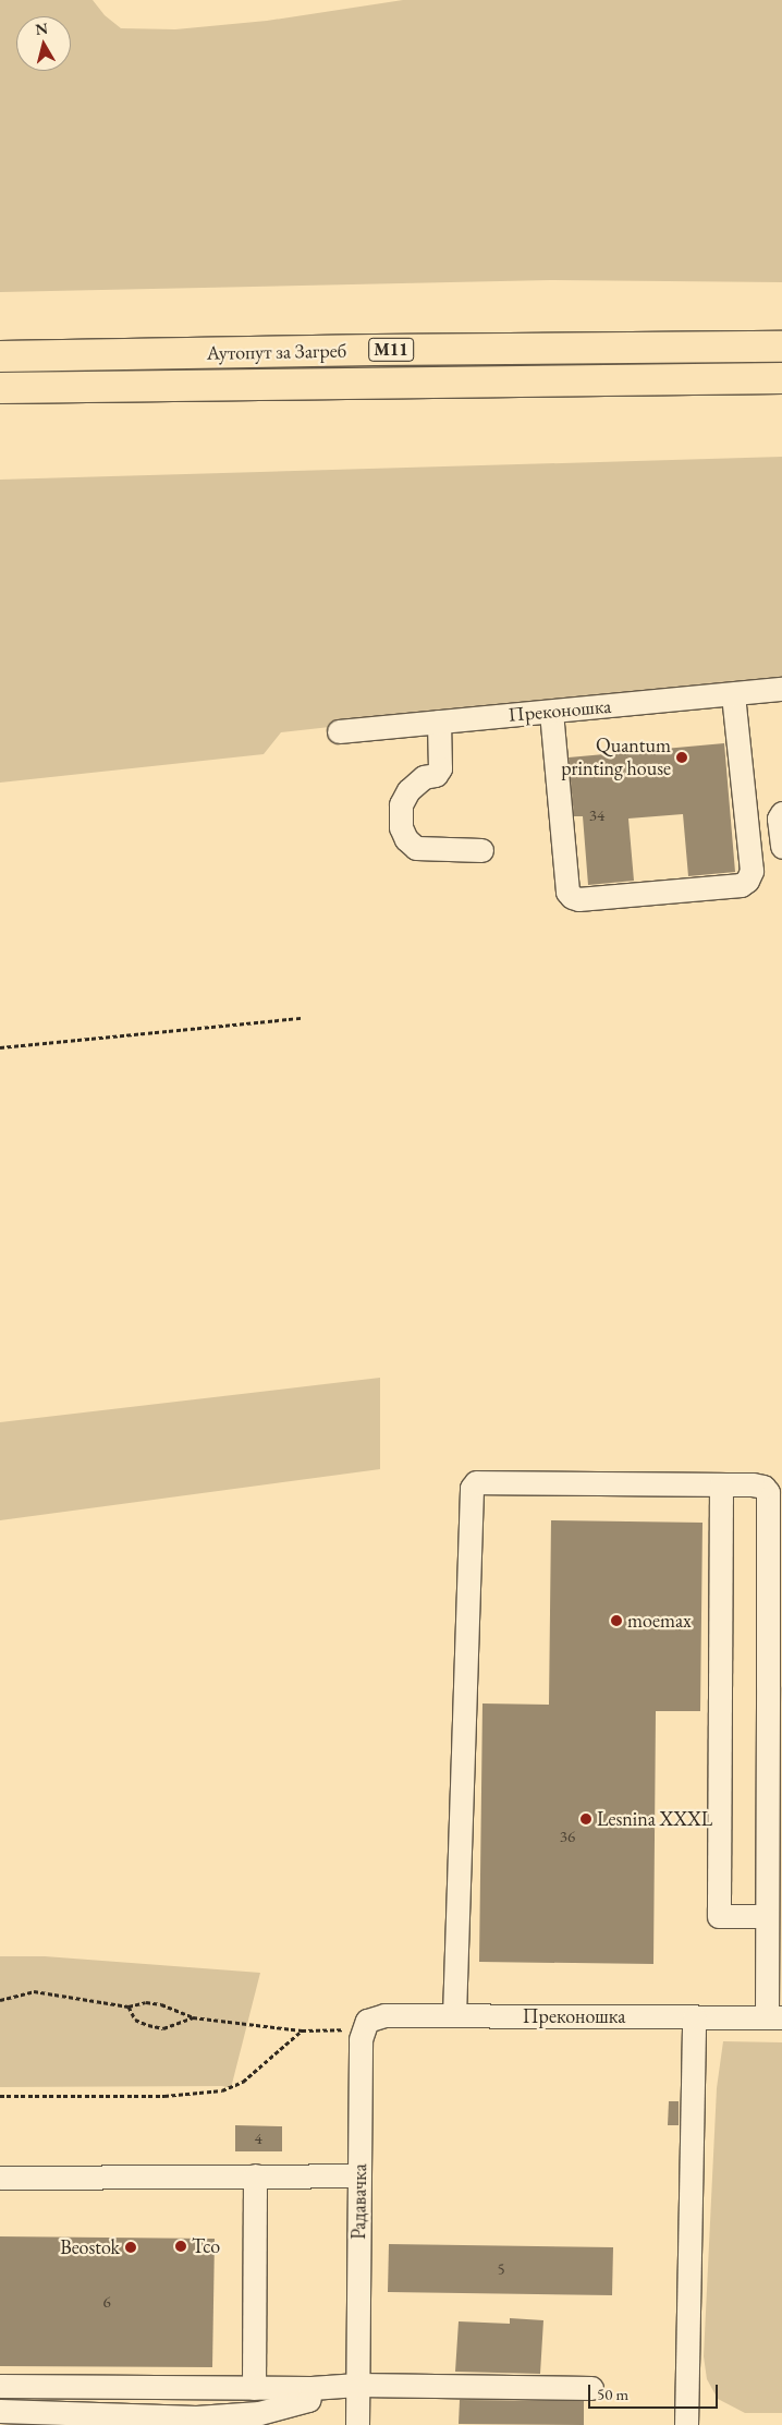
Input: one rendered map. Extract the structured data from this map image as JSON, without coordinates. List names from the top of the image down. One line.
{"streets":{"highway":["M11","Аутопут за Загреб"],"street":["Преконошка","Радавачка"]},"crossings":[["Преконошка","Радавачка"]],"places":["Quantum printing house","moemax","Lesnina XXXL","Tco","Beostok"],"house_numbers":["34","36","4","5","6"],"scale_bar":"50 m","north":"top"}
